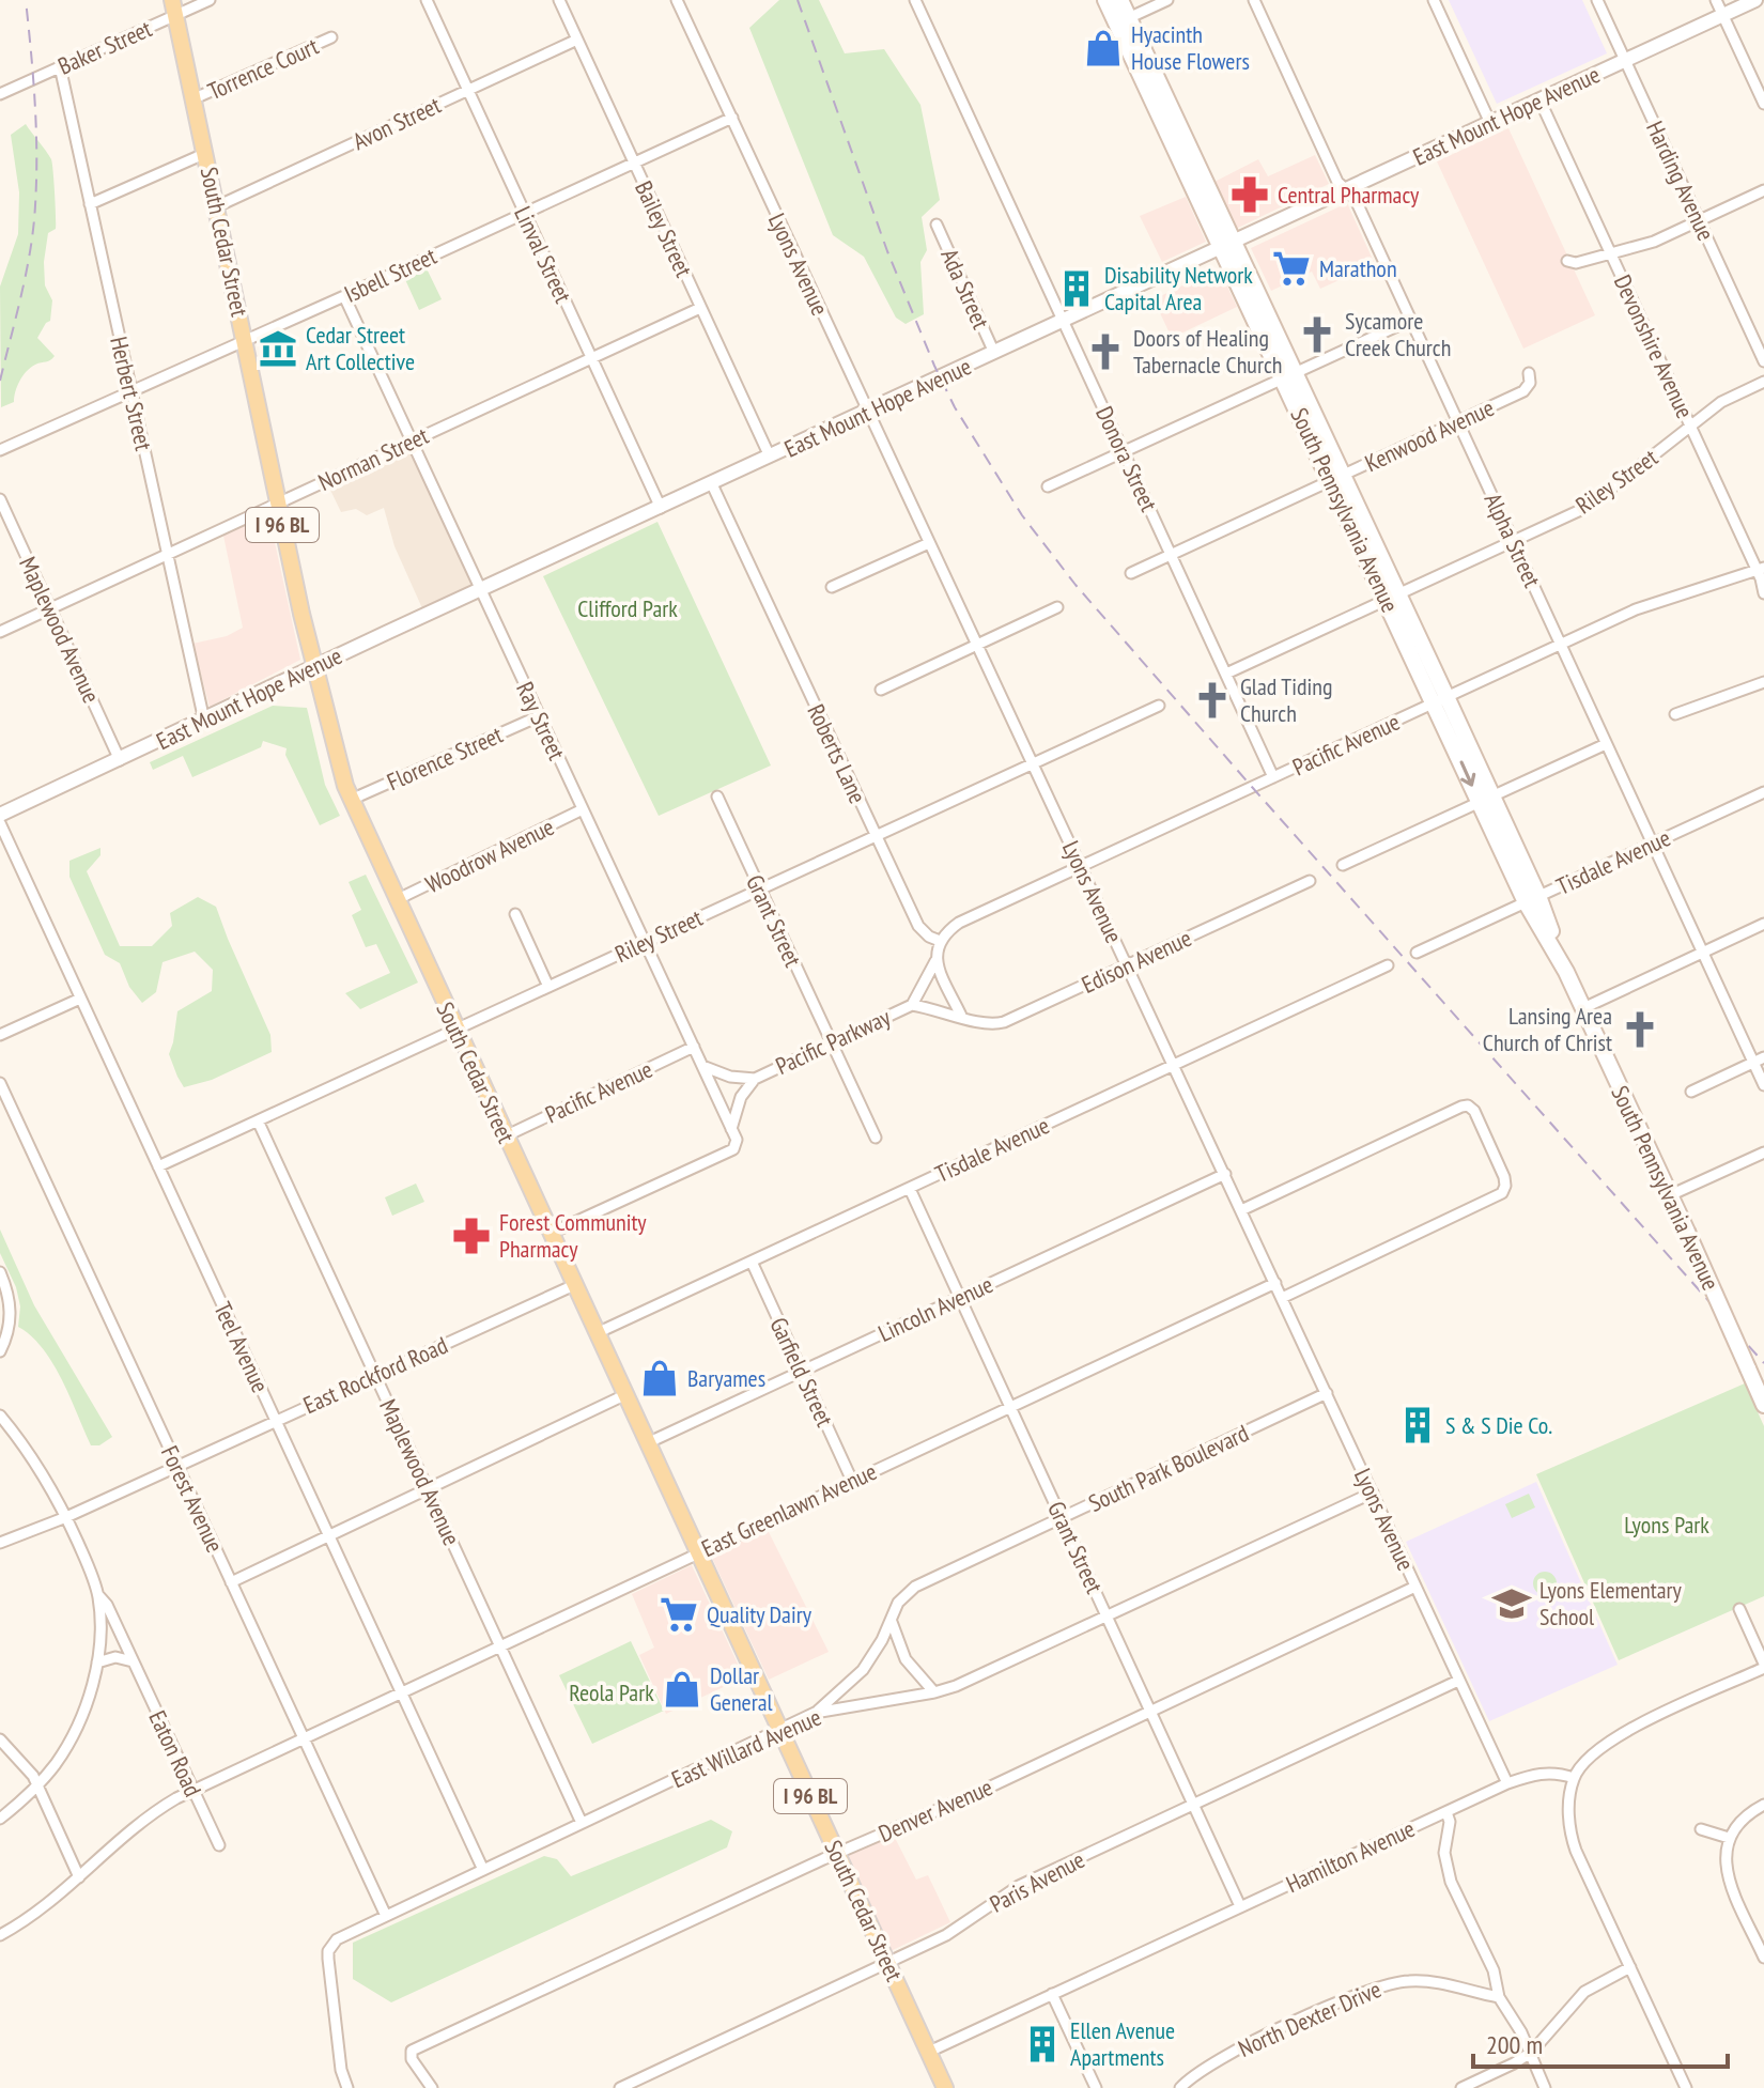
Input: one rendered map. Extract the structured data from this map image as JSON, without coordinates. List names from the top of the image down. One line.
{"streets":{"main road":["South Cedar Street","South Pennsylvania Avenue","I 96 BL"],"street":["Baker Street","Torrence Court","East Mount Hope Avenue","Avon Street","Harding Avenue","Bailey Street","Linval Street","Lyons Avenue","Isbell Street","Ada Street","Devonshire Avenue","Herbert Street","Kenwood Avenue","Norman Street","Donora Street","Riley Street","Alpha Street","Maplewood Avenue","Ray Street","Pacific Avenue","Roberts Lane","Florence Street","Woodrow Avenue","Tisdale Avenue","Grant Street","Edison Avenue","Pacific Parkway","Lincoln Avenue","Teel Avenue","Garfield Street","East Rockford Road","South Park Boulevard","Forest Avenue","East Greenlawn Avenue","East Willard Avenue","Eaton Road","Denver Avenue","Hamilton Avenue","Paris Avenue","North Dexter Drive"]},"crossings":[["Baker Street","South Cedar Street"],["Baker Street","Herbert Street"],["Torrence Court","South Cedar Street"],["East Mount Hope Avenue","Harding Avenue"],["East Mount Hope Avenue","Bailey Street"],["East Mount Hope Avenue","South Cedar Street"],["East Mount Hope Avenue","Linval Street"],["East Mount Hope Avenue","Lyons Avenue"],["East Mount Hope Avenue","Ada Street"],["East Mount Hope Avenue","Devonshire Avenue"],["East Mount Hope Avenue","Herbert Street"],["East Mount Hope Avenue","Donora Street"],["East Mount Hope Avenue","South Pennsylvania Avenue"],["East Mount Hope Avenue","Alpha Street"],["East Mount Hope Avenue","Maplewood Avenue"],["East Mount Hope Avenue","Ray Street"],["East Mount Hope Avenue","Roberts Lane"],["Avon Street","Bailey Street"],["Avon Street","South Cedar Street"],["Avon Street","Linval Street"],["Bailey Street","Isbell Street"],["Bailey Street","Norman Street"],["South Cedar Street","Isbell Street"],["South Cedar Street","Norman Street"],["South Cedar Street","Riley Street"],["South Cedar Street","Ray Street"],["South Cedar Street","Pacific Avenue"],["South Cedar Street","Florence Street"],["South Cedar Street","Woodrow Avenue"],["South Cedar Street","Tisdale Avenue"],["South Cedar Street","Lincoln Avenue"],["South Cedar Street","East Rockford Road"],["South Cedar Street","East Greenlawn Avenue"],["South Cedar Street","East Willard Avenue"],["South Cedar Street","Denver Avenue"],["South Cedar Street","Hamilton Avenue"],["South Cedar Street","Paris Avenue"],["Linval Street","Isbell Street"],["Linval Street","Norman Street"],["Lyons Avenue","Isbell Street"],["Lyons Avenue","Riley Street"],["Lyons Avenue","Pacific Avenue"],["Lyons Avenue","Tisdale Avenue"],["Lyons Avenue","Edison Avenue"],["Lyons Avenue","Lincoln Avenue"],["Lyons Avenue","South Park Boulevard"],["Lyons Avenue","East Greenlawn Avenue"],["Lyons Avenue","East Willard Avenue"],["Lyons Avenue","Denver Avenue"],["Lyons Avenue","Hamilton Avenue"],["Lyons Avenue","Paris Avenue"],["Isbell Street","Herbert Street"],["Isbell Street","Ray Street"],["Devonshire Avenue","Riley Street"],["Devonshire Avenue","Pacific Avenue"],["Herbert Street","Norman Street"],["Kenwood Avenue","Donora Street"],["Kenwood Avenue","South Pennsylvania Avenue"],["Kenwood Avenue","Alpha Street"],["Norman Street","Maplewood Avenue"],["Norman Street","Ray Street"],["Donora Street","Riley Street"],["Donora Street","Pacific Avenue"],["Riley Street","South Pennsylvania Avenue"],["Riley Street","Alpha Street"],["Riley Street","Maplewood Avenue"],["Riley Street","Ray Street"],["Riley Street","Roberts Lane"],["Riley Street","Grant Street"],["Riley Street","Teel Avenue"],["South Pennsylvania Avenue","Pacific Avenue"],["South Pennsylvania Avenue","Tisdale Avenue"],["Alpha Street","Pacific Avenue"],["Alpha Street","Tisdale Avenue"],["Maplewood Avenue","East Rockford Road"],["Maplewood Avenue","East Greenlawn Avenue"],["Maplewood Avenue","East Willard Avenue"],["Ray Street","Pacific Avenue"],["Ray Street","Florence Street"],["Ray Street","Woodrow Avenue"],["Ray Street","Pacific Parkway"],["Pacific Avenue","Roberts Lane"],["Tisdale Avenue","Grant Street"],["Tisdale Avenue","Garfield Street"],["Grant Street","Pacific Parkway"],["Grant Street","Lincoln Avenue"],["Grant Street","South Park Boulevard"],["Grant Street","East Greenlawn Avenue"],["Grant Street","East Willard Avenue"],["Grant Street","Denver Avenue"],["Grant Street","Hamilton Avenue"],["Grant Street","Paris Avenue"],["Edison Avenue","Pacific Parkway"],["Lincoln Avenue","Garfield Street"],["Teel Avenue","East Rockford Road"],["Teel Avenue","East Greenlawn Avenue"],["Teel Avenue","East Willard Avenue"],["Garfield Street","East Greenlawn Avenue"],["East Rockford Road","Forest Avenue"],["South Park Boulevard","East Willard Avenue"],["Forest Avenue","East Greenlawn Avenue"],["Forest Avenue","East Willard Avenue"],["East Greenlawn Avenue","Eaton Road"]],"parks":["Clifford Park","Lyons Park","Reola Park"],"places":{"shop":["Hyacinth House Flowers","Baryames","Dollar General"],"pharmacy":["Central Pharmacy","Forest Community Pharmacy"],"supermarket":["Marathon","Quality Dairy"],"building":["Disability Network Capital Area","S & S Die Co.","Ellen Avenue Apartments"],"church":["Sycamore Creek Church","Doors of Healing Tabernacle Church","Glad Tiding Church","Lansing Area Church of Christ"],"museum":["Cedar Street Art Collective"],"school or university":["Lyons Elementary School"]},"scale_bar":"200 m"}
